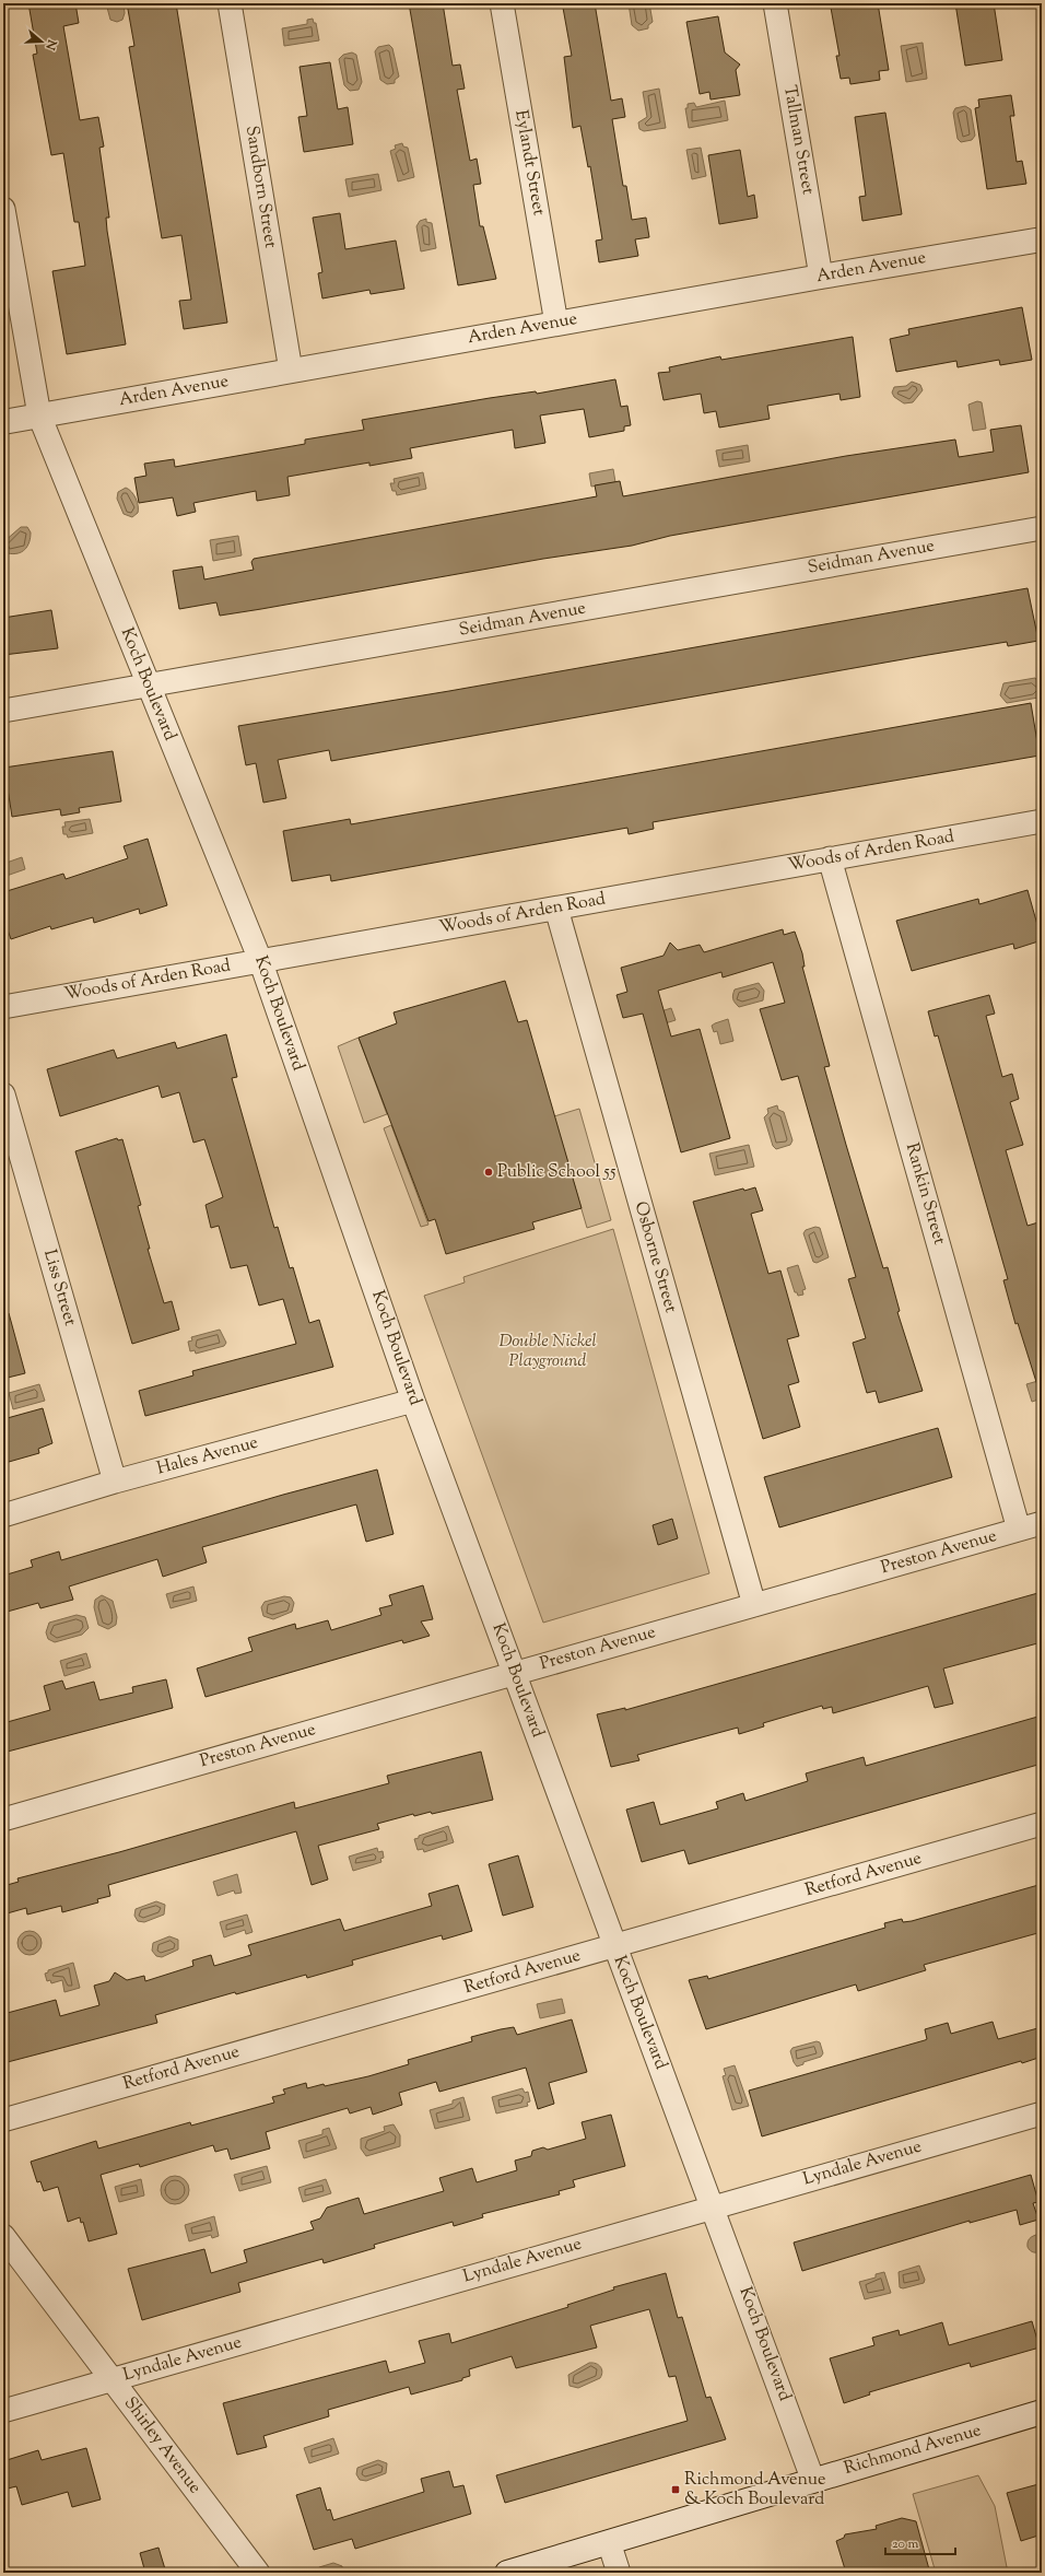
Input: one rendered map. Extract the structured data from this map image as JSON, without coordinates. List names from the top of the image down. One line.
{"streets":{"street":["Tallman Street","Eylandt Street","Sandborn Street","Arden Avenue","Seidman Avenue","Koch Boulevard","Woods of Arden Road","Rankin Street","Osborne Street","Liss Street","Hales Avenue","Preston Avenue","Retford Avenue","Lyndale Avenue","Shirley Avenue","Richmond Avenue"]},"crossings":[["Tallman Street","Arden Avenue"],["Eylandt Street","Arden Avenue"],["Sandborn Street","Arden Avenue"],["Arden Avenue","Koch Boulevard"],["Seidman Avenue","Koch Boulevard"],["Koch Boulevard","Woods of Arden Road"],["Koch Boulevard","Hales Avenue"],["Koch Boulevard","Preston Avenue"],["Koch Boulevard","Retford Avenue"],["Koch Boulevard","Lyndale Avenue"],["Koch Boulevard","Richmond Avenue"],["Woods of Arden Road","Rankin Street"],["Woods of Arden Road","Osborne Street"],["Rankin Street","Preston Avenue"],["Osborne Street","Preston Avenue"],["Liss Street","Hales Avenue"],["Lyndale Avenue","Shirley Avenue"]],"parks":["Double Nickel Playground"],"places":{"other":["Public School 55"],"transit":["Richmond Avenue & Koch Boulevard"]},"scale_bar":"20 m","north":"right"}
